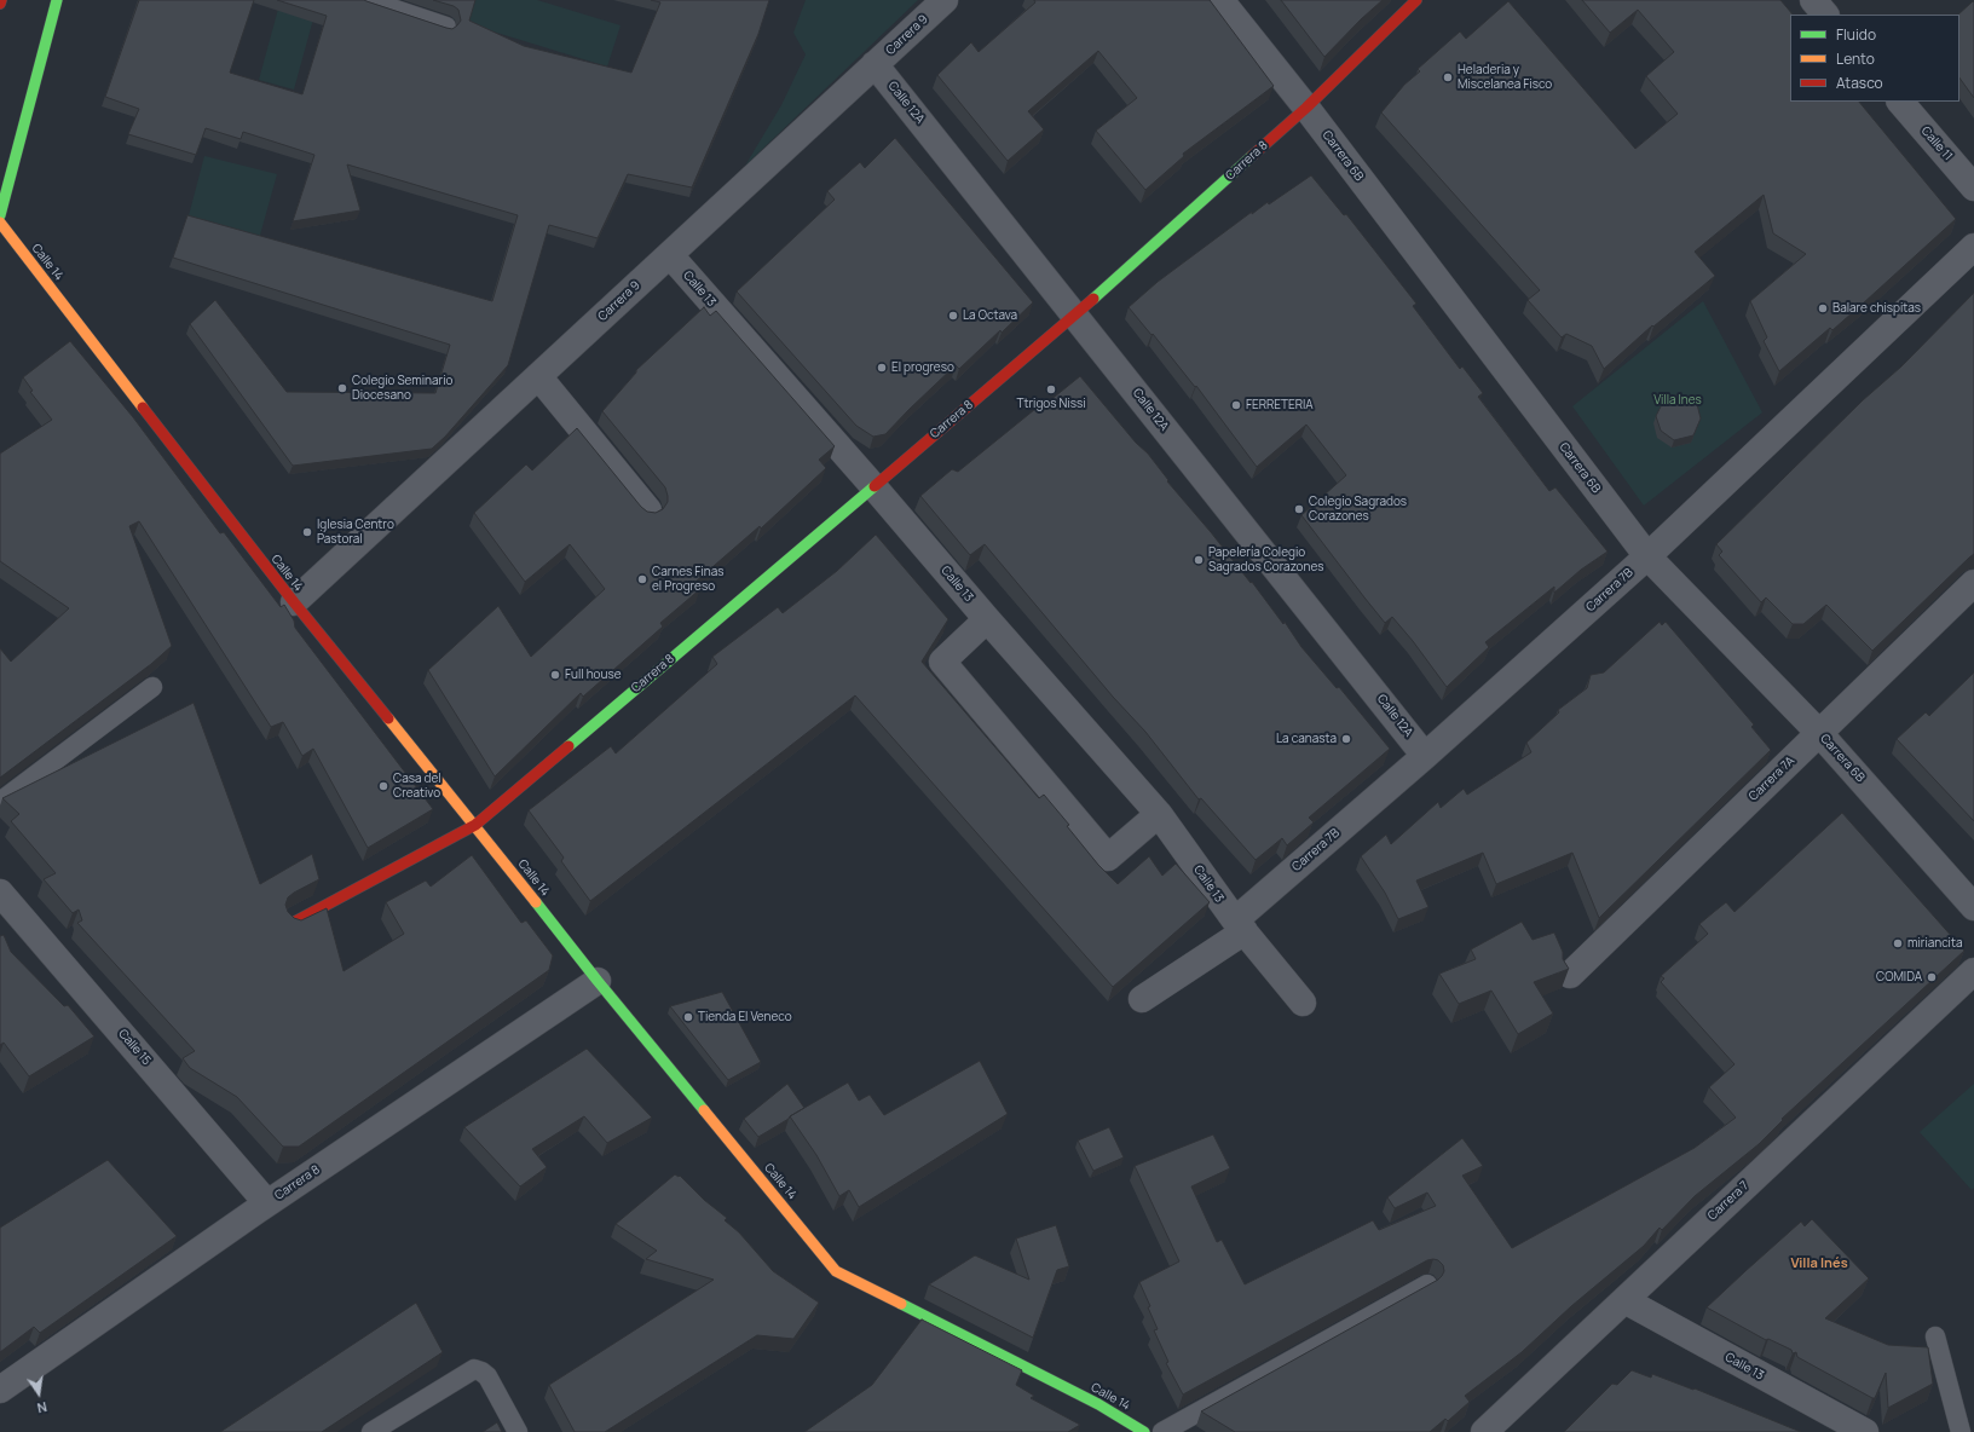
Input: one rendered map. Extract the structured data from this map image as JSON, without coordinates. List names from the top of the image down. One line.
{"streets":{"street":["Carrera 9","Calle 12A","Calle 11","Carrera 6B","Carrera 8","Calle 14","Calle 13","Carrera 7B","Carrera 7A","Calle 15","Carrera 7"]},"crossings":[["Carrera 9","Calle 12A"],["Carrera 9","Calle 14"],["Carrera 9","Calle 13"],["Calle 12A","Carrera 8"],["Calle 12A","Carrera 7B"],["Carrera 6B","Carrera 8"],["Carrera 6B","Carrera 7B"],["Carrera 6B","Carrera 7A"],["Carrera 8","Calle 14"],["Carrera 8","Calle 13"],["Carrera 8","Calle 15"],["Calle 13","Carrera 7B"],["Calle 13","Carrera 7"]],"districts":["Villa Inés"],"parks":["Villa Ines"],"places":["Heladeria y Miscelanea Fisco","Balare chispitas","La Octava","El progreso","Colegio Seminario Diocesano","Ttrigos Nissi","FERRETERIA","Colegio Sagrados Corazones","Iglesia Centro Pastoral","Papelería Colegio Sagrados Corazones","Carnes Finas el Progreso","Full house","La canasta","Casa del Creativo","miriancita","COMIDA","Tienda El Veneco"],"legend":["Fluido","Lento","Atasco"],"north":"bottom"}
